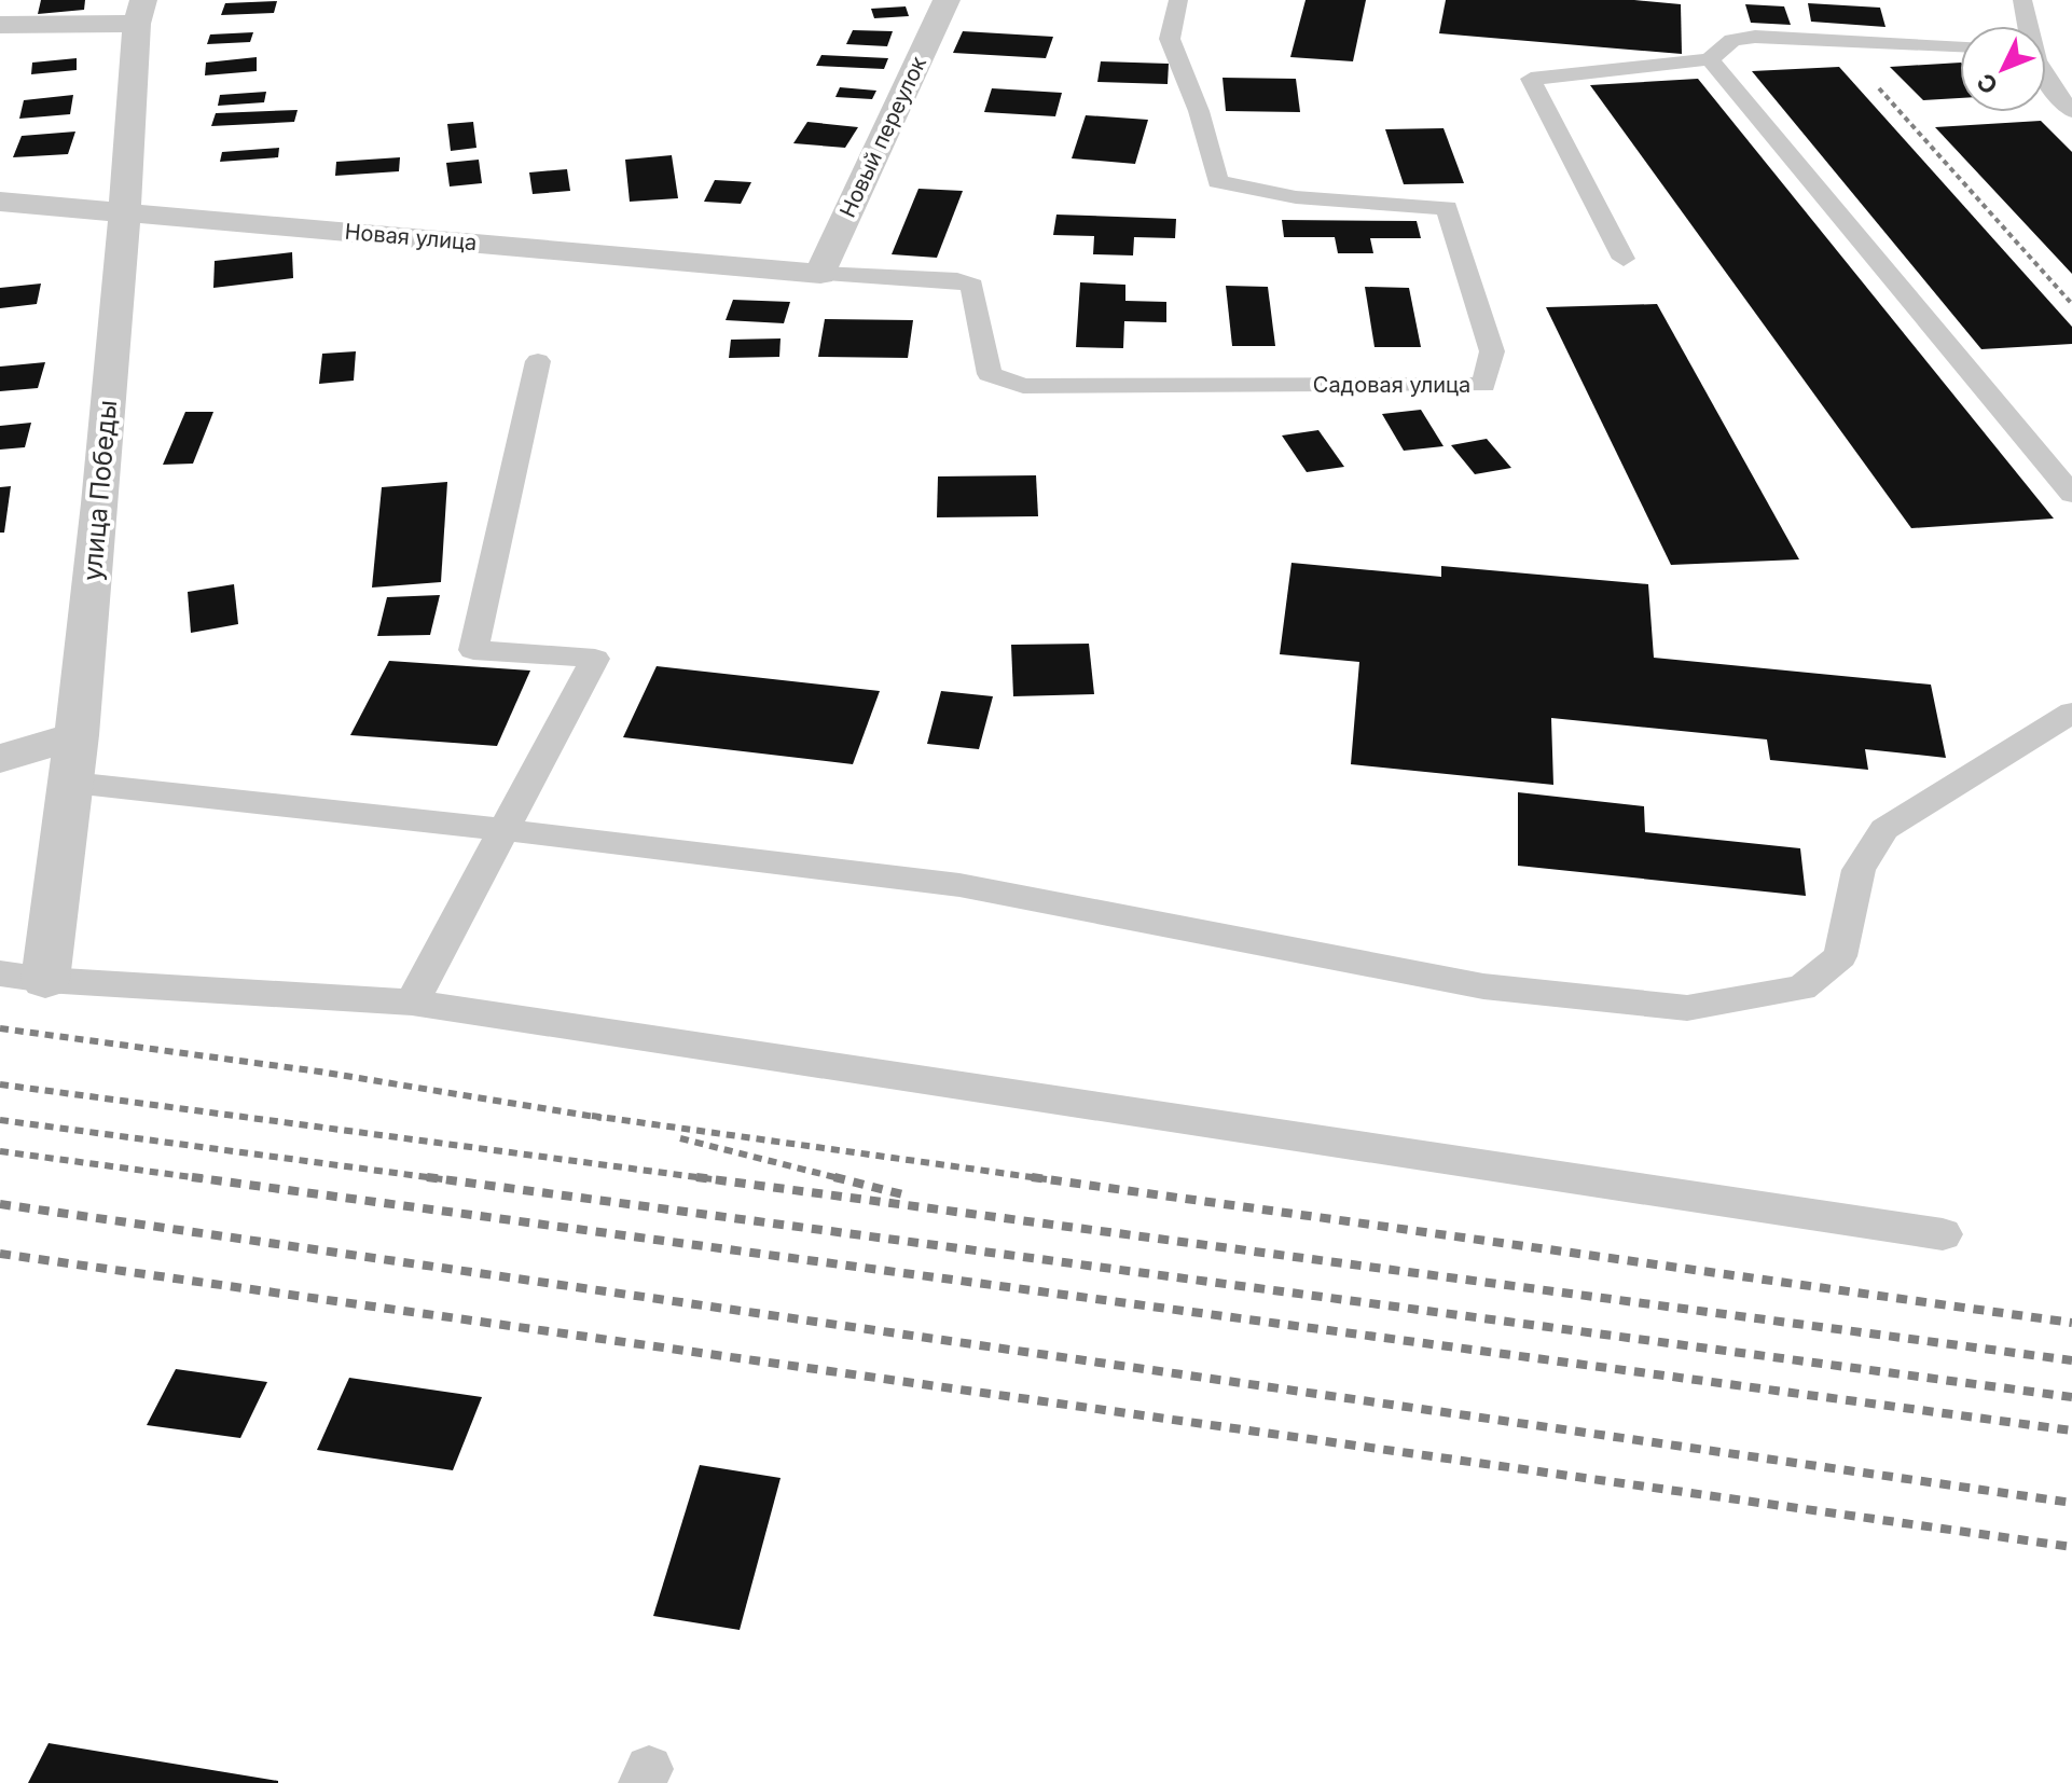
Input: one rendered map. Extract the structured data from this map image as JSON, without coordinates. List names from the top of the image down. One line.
{"streets":{"street":["Новый переулок","Новая улица","улица Победы"],"lane":["Садовая улица"]},"crossings":[["Новый переулок","Новая улица"],["Новый переулок","Садовая улица"],["Новая улица","Садовая улица"],["Новая улица","улица Победы"]],"north":"bottom left"}
